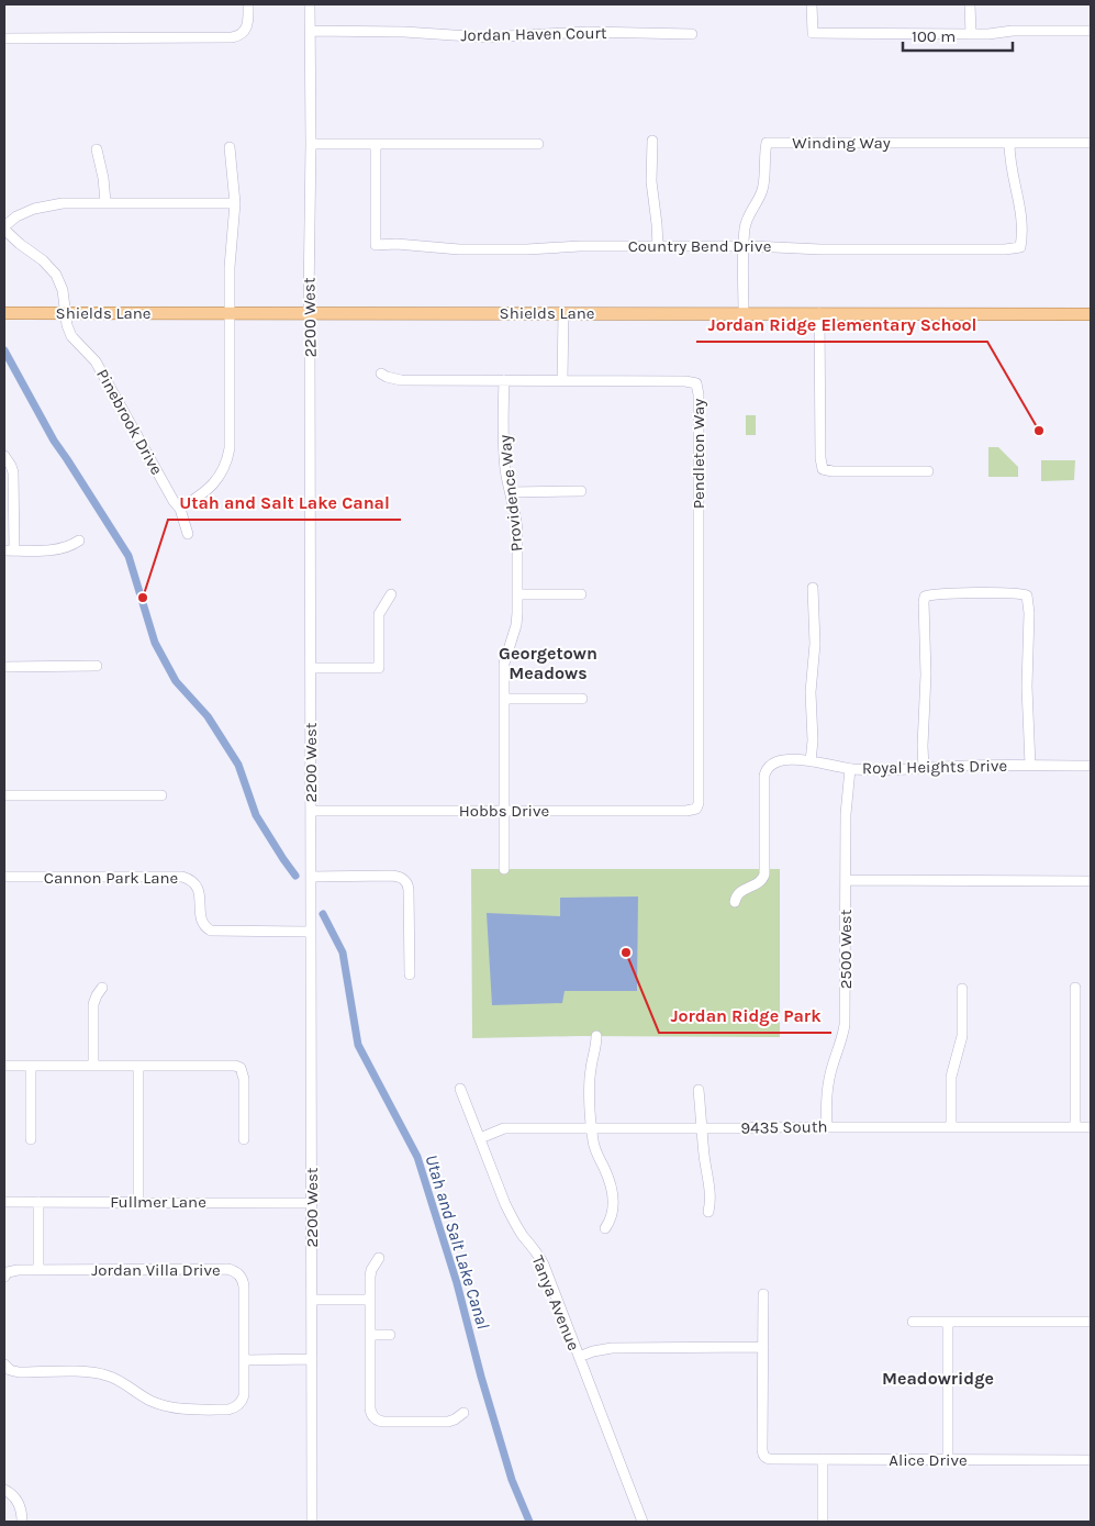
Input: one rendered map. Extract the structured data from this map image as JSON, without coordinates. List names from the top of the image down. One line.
{"streets":{"main road":["Shields Lane"],"street":["Jordan Haven Court","Winding Way","Country Bend Drive","2200 West","Pinebrook Drive","Pendleton Way","Providence Way","Royal Heights Drive","Hobbs Drive","Cannon Park Lane","2500 West","9435 South","Fullmer Lane","Jordan Villa Drive","Tanya Avenue","Alice Drive"]},"crossings":[["Jordan Haven Court","2200 West"],["Winding Way","Country Bend Drive"],["Winding Way","Shields Lane"],["Shields Lane","2200 West"],["Shields Lane","Pinebrook Drive"],["2200 West","Hobbs Drive"],["2200 West","Cannon Park Lane"],["2200 West","Fullmer Lane"],["Pendleton Way","Providence Way"],["Pendleton Way","Hobbs Drive"],["Providence Way","Hobbs Drive"],["Royal Heights Drive","2500 West"],["2500 West","9435 South"],["9435 South","Tanya Avenue"]],"districts":["Georgetown Meadows","Meadowridge"],"water":["Utah and Salt Lake Canal"],"places":["Jordan Ridge Elementary School","Utah and Salt Lake Canal","Jordan Ridge Park"],"scale_bar":"100 m"}
